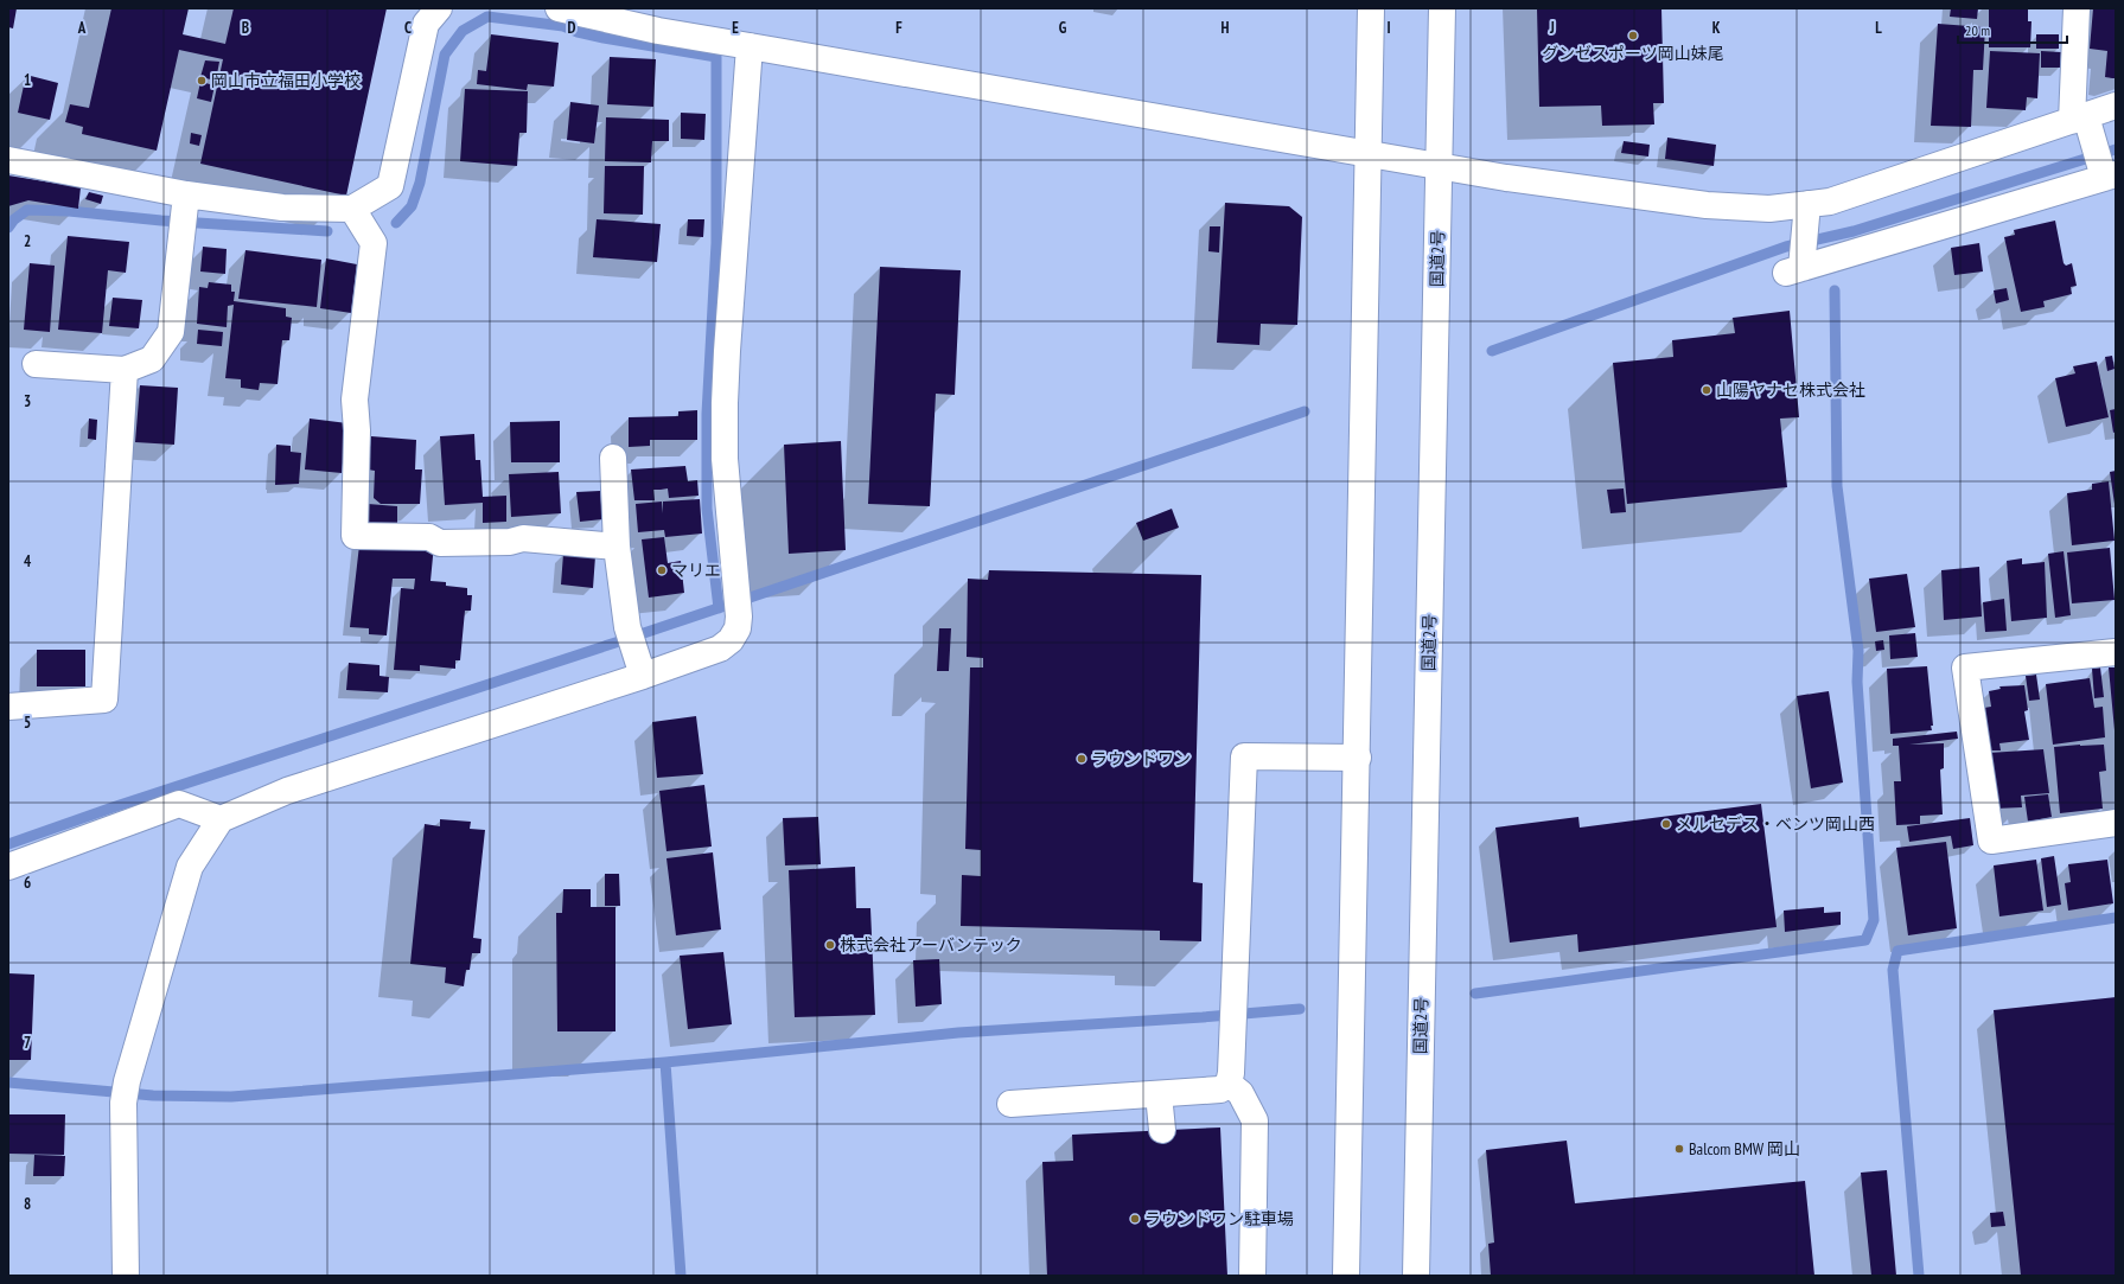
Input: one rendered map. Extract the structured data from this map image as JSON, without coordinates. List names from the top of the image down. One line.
{"streets":{"main road":["国道2号"]},"places":["グンゼスポーツ岡山妹尾","岡山市立福田小学校","山陽ヤナセ株式会社","マリエ","ラウンドワン","メルセデス・ベンツ岡山西","株式会社アーバンテック","Balcom BMW 岡山","ラウンドワン駐車場"],"scale_bar":"20 m","grid":{"columns":["A","B","C","D","E","F","G","H","I","J","K","L"],"rows":["1","2","3","4","5","6","7","8"]}}
